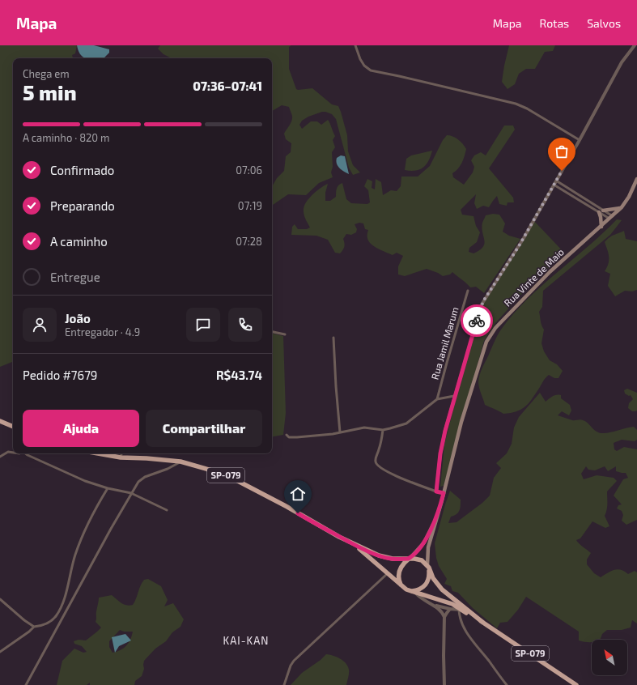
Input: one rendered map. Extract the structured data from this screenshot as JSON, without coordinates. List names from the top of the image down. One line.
{"streets":{"highway":["SP-079"],"main road":["Rua Vinte de Maio"],"street":["Rua Jamil Marum"]},"crossings":[["Rua Vinte de Maio","SP-079"]],"districts":["KAI-KAN"],"north":"top left","page":{"header":"Mapa","nav":["Mapa","Rotas","Salvos"],"heading":["5 min","Chega em","07:36–07:41"],"panel":["João","Entregador · 4.9","Pedido #7679","R$43.74"],"bar":"A caminho · 820 m","list":[["Confirmado","07:06"],["Preparando","07:19"],["A caminho","07:28"],"Entregue"],"buttons":["Ajuda","Compartilhar"]}}
